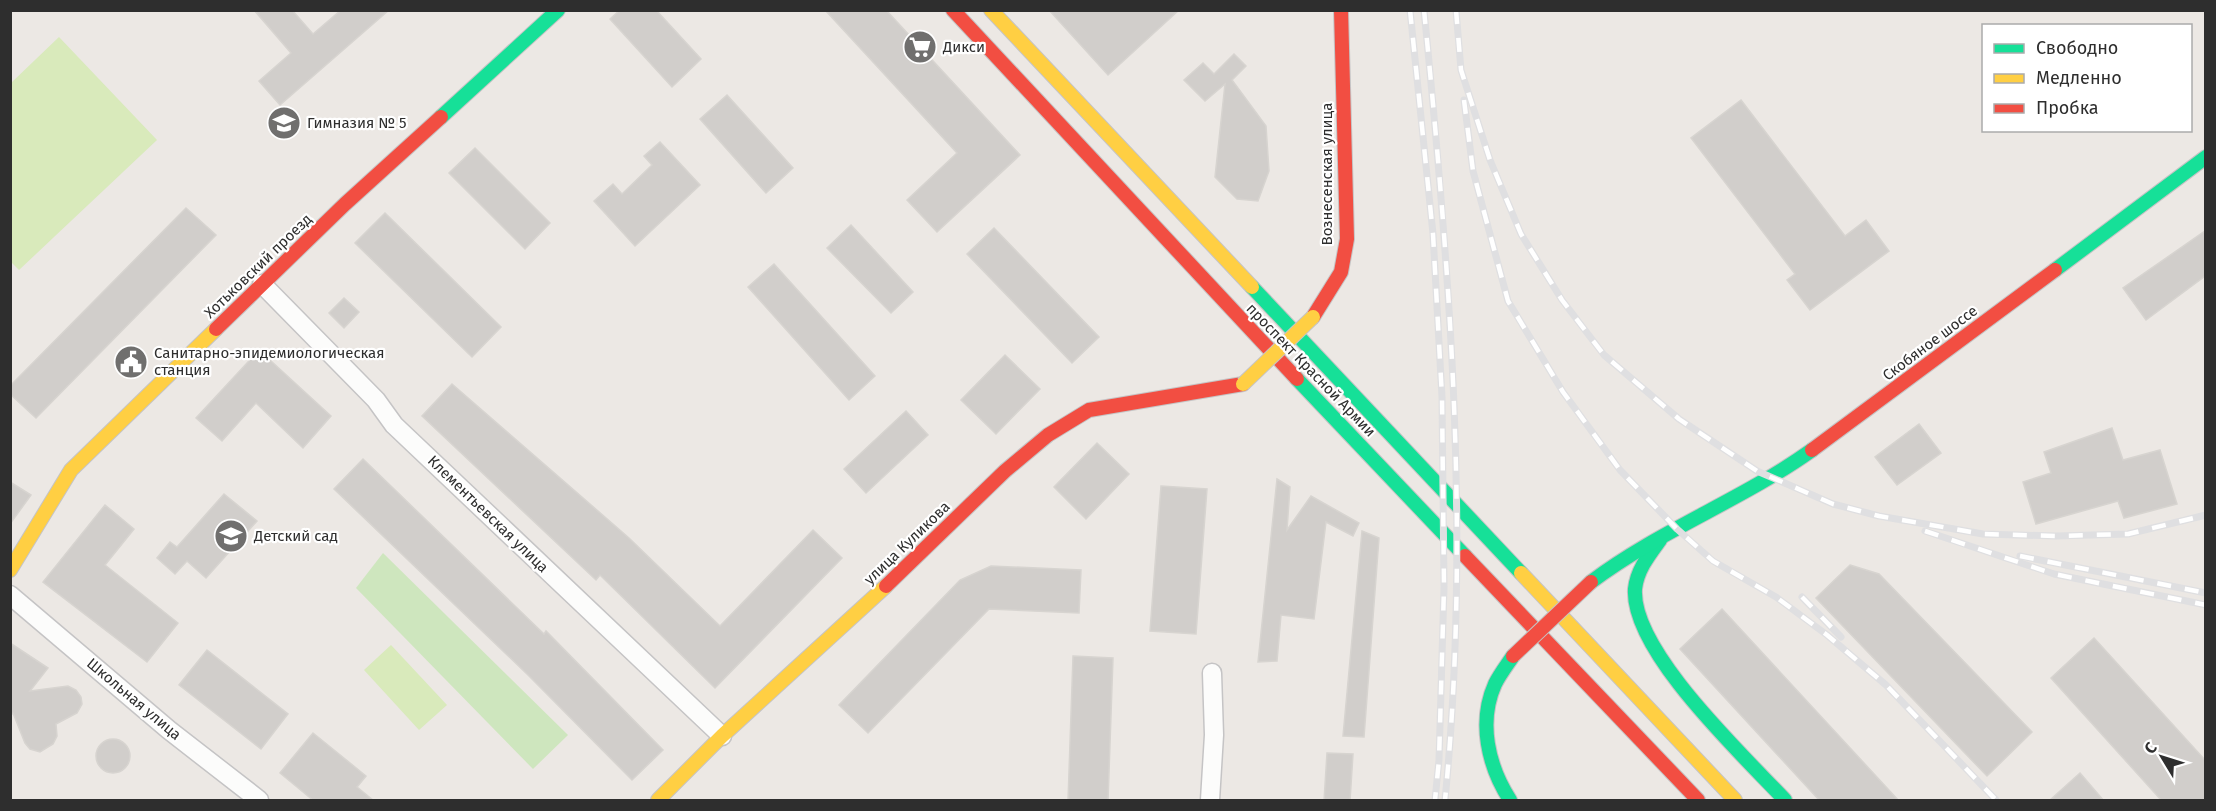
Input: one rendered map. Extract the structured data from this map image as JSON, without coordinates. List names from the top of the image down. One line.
{"streets":{"main road":["Вознесенская улица","Хотьковский проезд","Скобяное шоссе","проспект Красной Армии","улица Куликова"],"street":["Клементьевская улица","Школьная улица"]},"crossings":[["Вознесенская улица","улица Куликова"],["Хотьковский проезд","Клементьевская улица"],["Клементьевская улица","улица Куликова"]],"places":{"supermarket":["Дикси"],"school or university":["Гимназия № 5","Детский сад"],"public building":["Санитарно-эпидемиологическая станция"]},"legend":["Свободно","Медленно","Пробка"],"north":"top left"}
